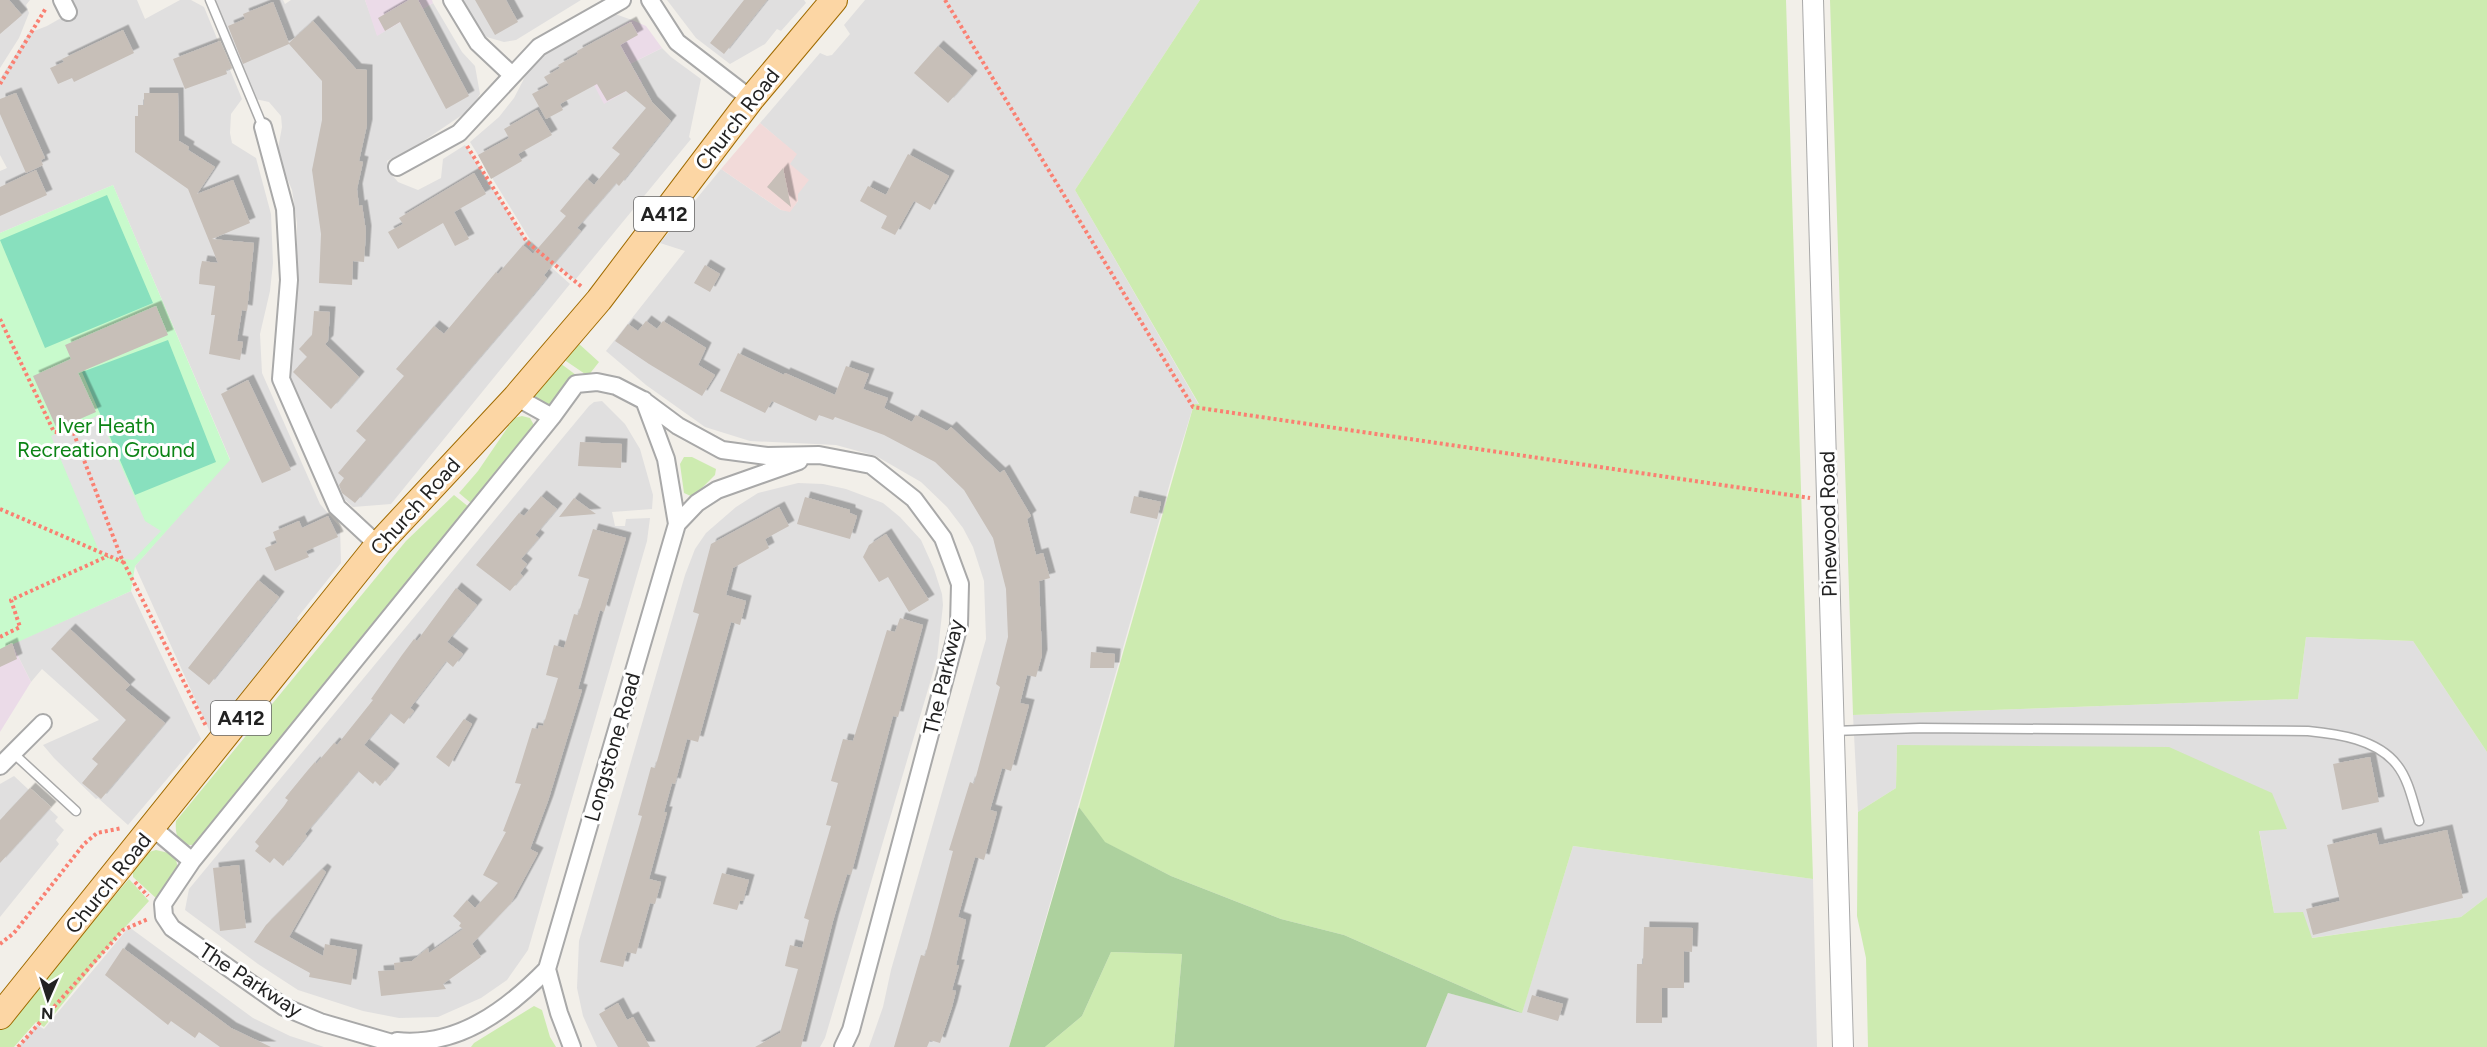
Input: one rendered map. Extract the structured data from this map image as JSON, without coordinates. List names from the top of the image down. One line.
{"streets":{"main road":["Church Road","A412"],"street":["Pinewood Road","The Parkway","Longstone Road"]},"parks":["Iver Heath Recreation Ground"],"north":"bottom"}
